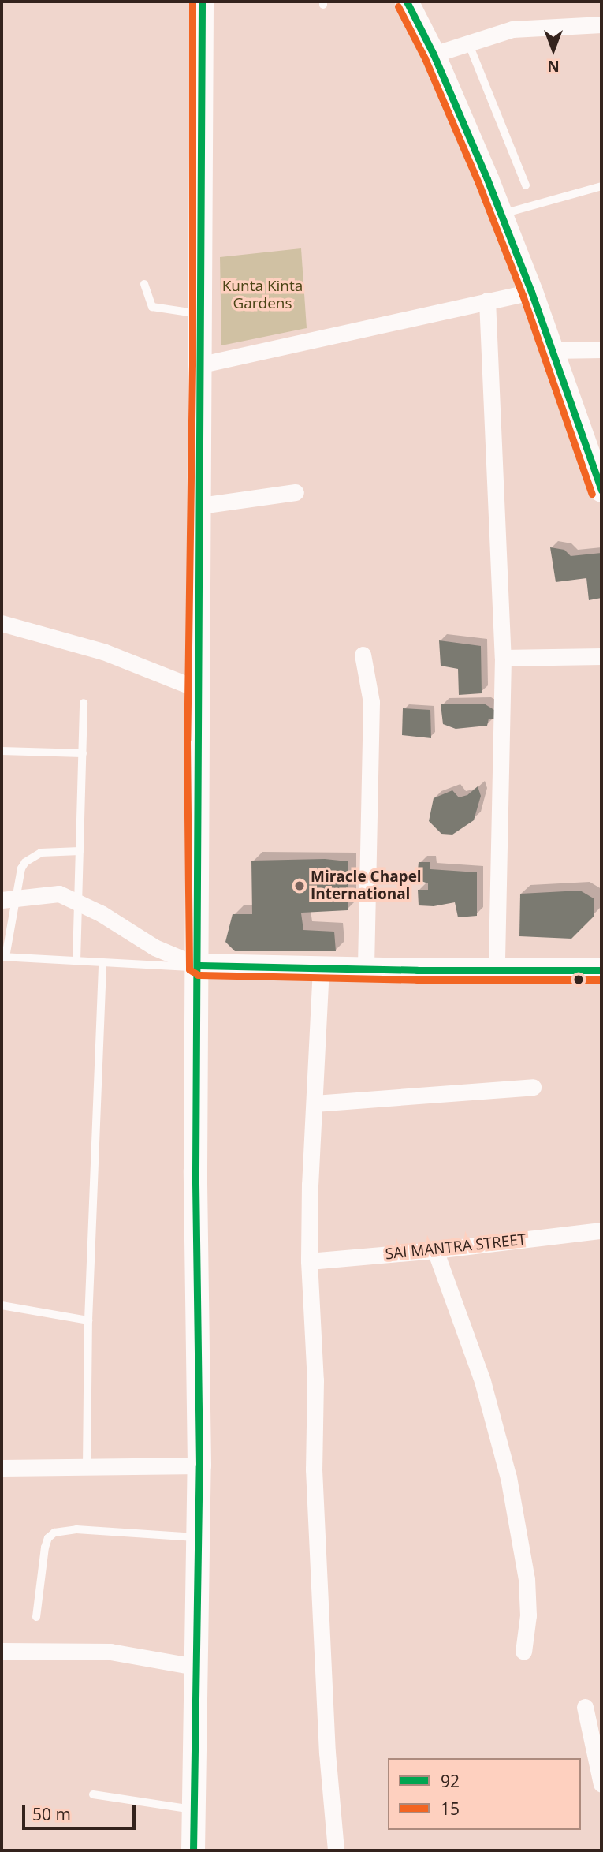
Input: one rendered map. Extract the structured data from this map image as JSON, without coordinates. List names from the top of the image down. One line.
{"streets":{"street":["SAI MANTRA STREET"]},"parks":["Kunta Kinta Gardens"],"places":["Miracle Chapel International"],"lines":["transit line 92","transit line 15"],"legend":["92","15"],"scale_bar":"50 m","north":"bottom"}
